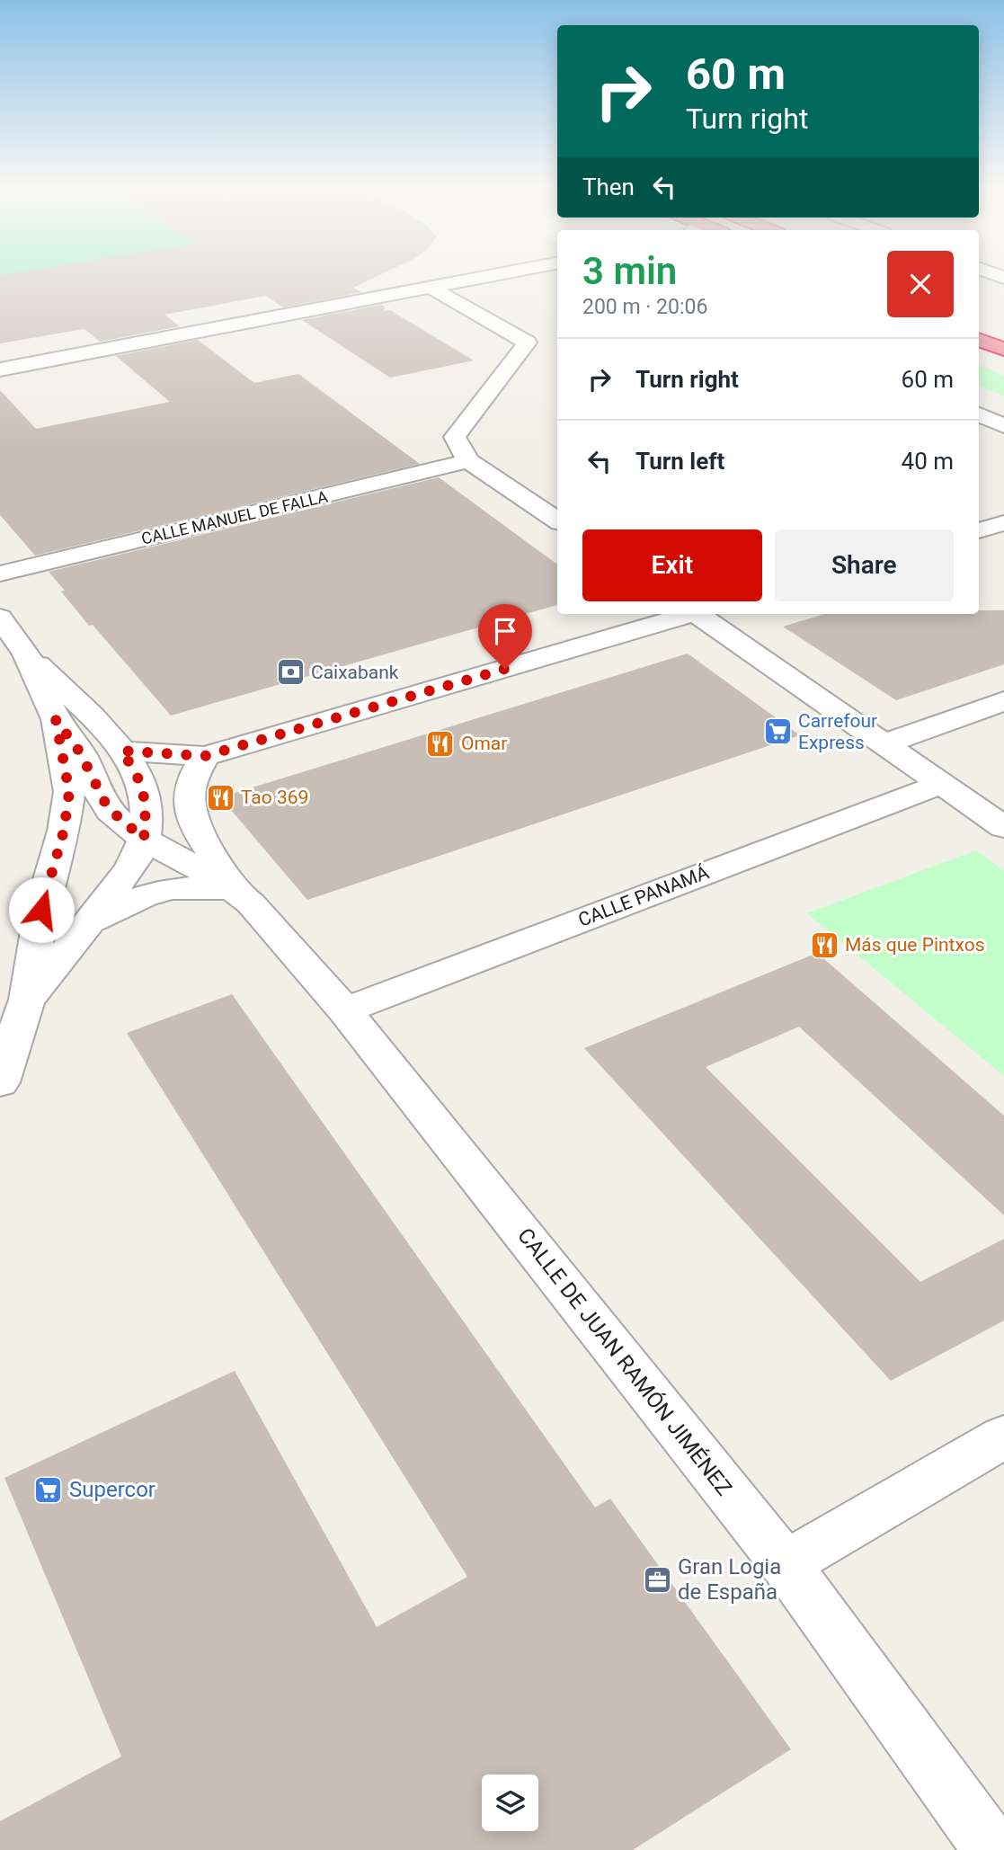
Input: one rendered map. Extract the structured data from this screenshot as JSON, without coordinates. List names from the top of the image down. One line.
{"streets":{"street":["CALLE MANUEL DE FALLA","CALLE PANAMÁ","CALLE DE JUAN RAMÓN JIMÉNEZ"]},"crossings":[["CALLE PANAMÁ","CALLE DE JUAN RAMÓN JIMÉNEZ"]],"places":{"bank":["Caixabank"],"supermarket":["Carrefour Express","Supercor"],"restaurant":["Omar","Tao 369","Más que Pintxos"],"office":["Gran Logia de España"]},"page":{"turn":["60 m","Turn right"],"then":"Then","heading":["3 min","200 m · 20:06"],"list":[{"name":"Turn right","value":"60 m"},{"name":"Turn left","value":"40 m"}],"buttons":["Exit","Share"]}}
